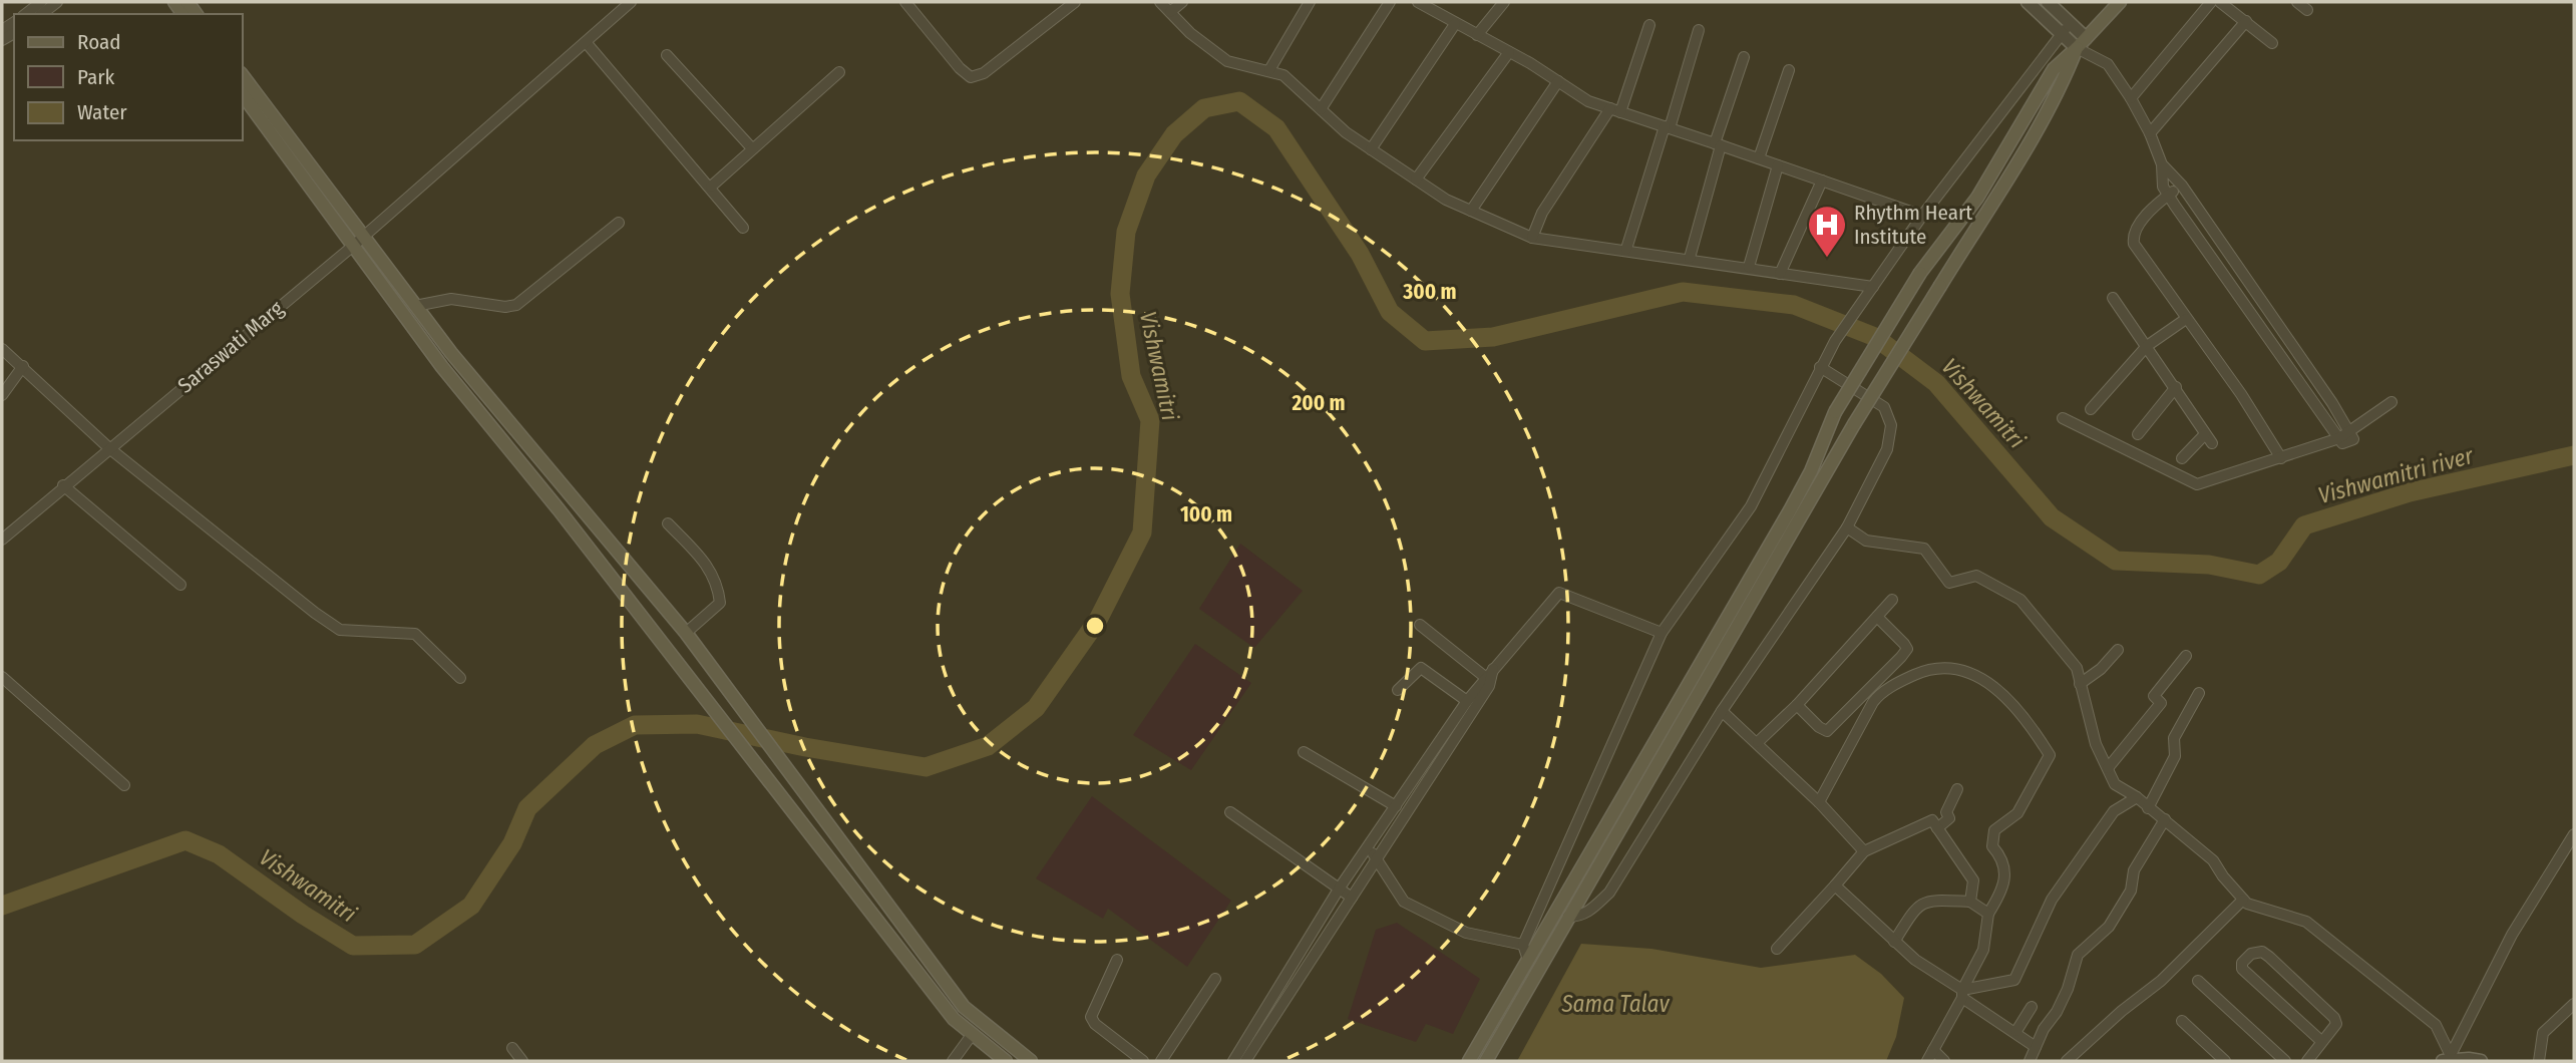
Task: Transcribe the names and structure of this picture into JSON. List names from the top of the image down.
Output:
{
  "streets": {
    "street": ["Saraswati Marg"]
  },
  "water": ["Vishwamitri", "Vishwamitri river", "Sama Talav"],
  "places": {
    "hospital": ["Rhythm Heart Institute"]
  },
  "legend": ["Road", "Park", "Water"],
  "rings": ["300 m", "200 m", "100 m"]
}
